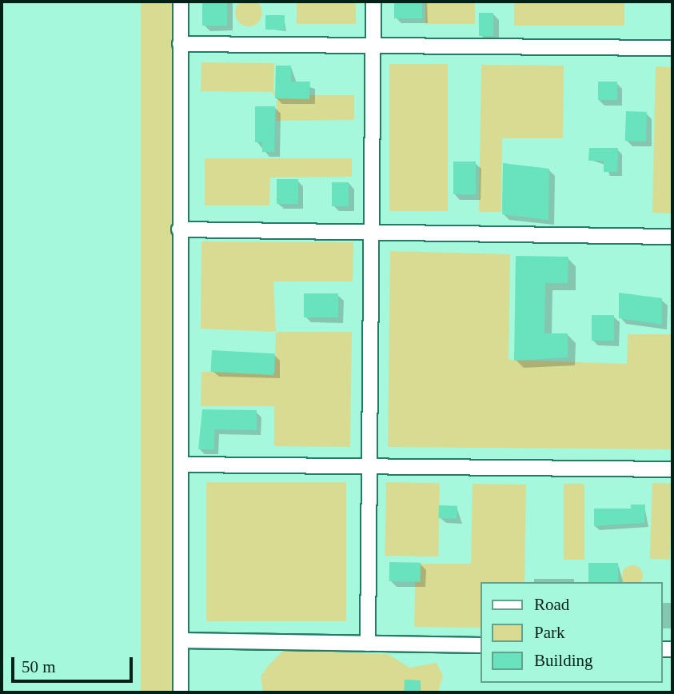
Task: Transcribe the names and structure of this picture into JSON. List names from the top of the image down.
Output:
{
  "legend": ["Road", "Park", "Building"],
  "scale_bar": "50 m"
}
